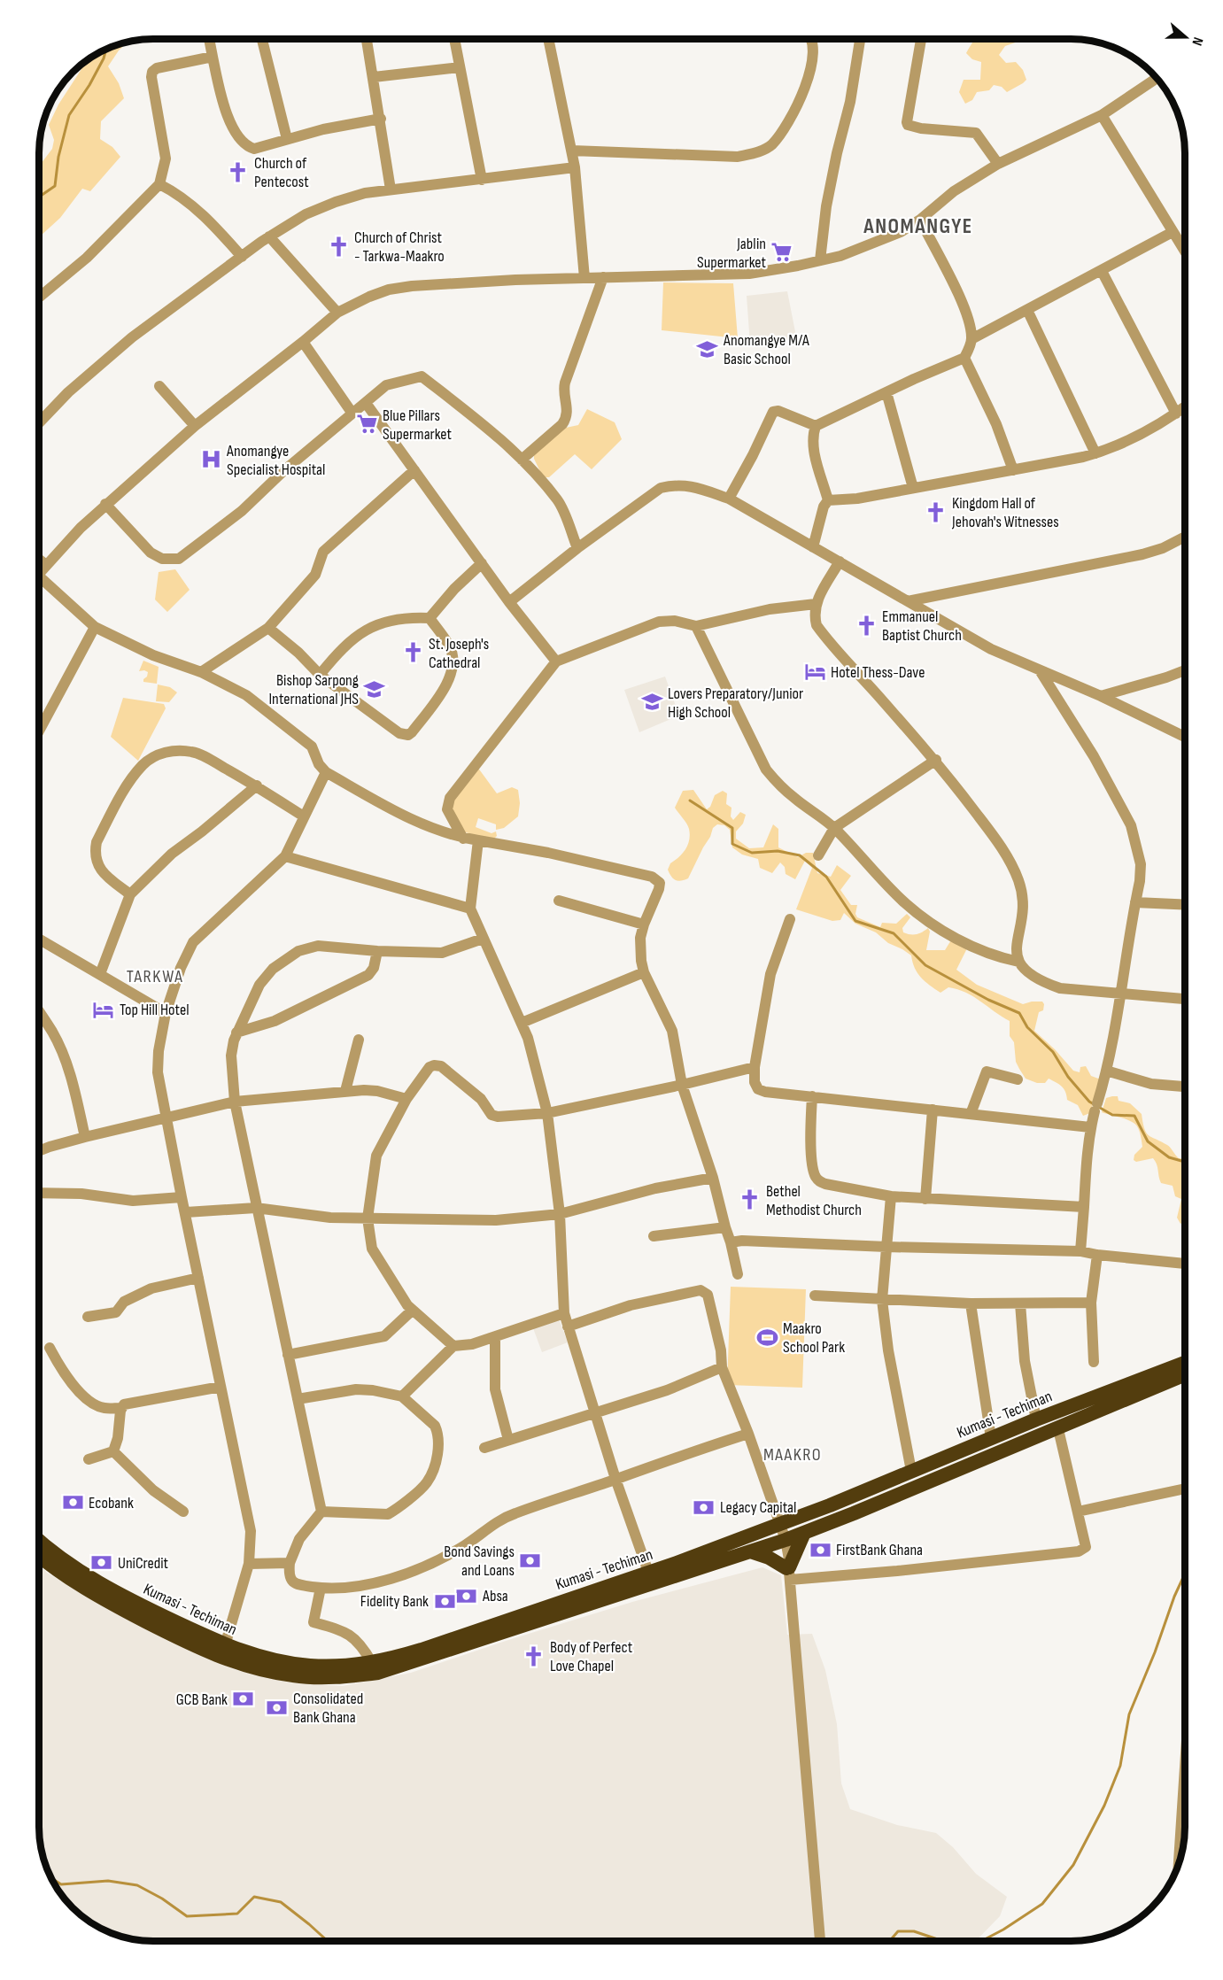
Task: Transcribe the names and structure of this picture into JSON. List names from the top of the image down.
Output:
{
  "streets": {
    "highway": ["Kumasi - Techiman"]
  },
  "districts": ["ANOMANGYE", "TARKWA", "MAAKRO"],
  "places": {
    "church": [
      "Church of Pentecost",
      "Church of Christ - Tarkwa-Maakro",
      "Kingdom Hall of Jehovah's Witnesses",
      "Emmanuel Baptist Church",
      "St. Joseph's Cathedral",
      "Bethel Methodist Church",
      "Body of Perfect Love Chapel"
    ],
    "supermarket": ["Jablin Supermarket", "Blue Pillars Supermarket"],
    "school or university": ["Anomangye M/A Basic School", "Bishop Sarpong International JHS", "Lovers Preparatory/Junior High School"],
    "hospital": ["Anomangye Specialist Hospital"],
    "hotel": ["Hotel Thess-Dave", "Top Hill Hotel"],
    "sports": ["Maakro School Park"],
    "bank": [
      "Ecobank",
      "Legacy Capital",
      "FirstBank Ghana",
      "Bond Savings and Loans",
      "UniCredit",
      "Absa",
      "Fidelity Bank",
      "GCB Bank",
      "Consolidated Bank Ghana"
    ]
  },
  "north": "right"
}
